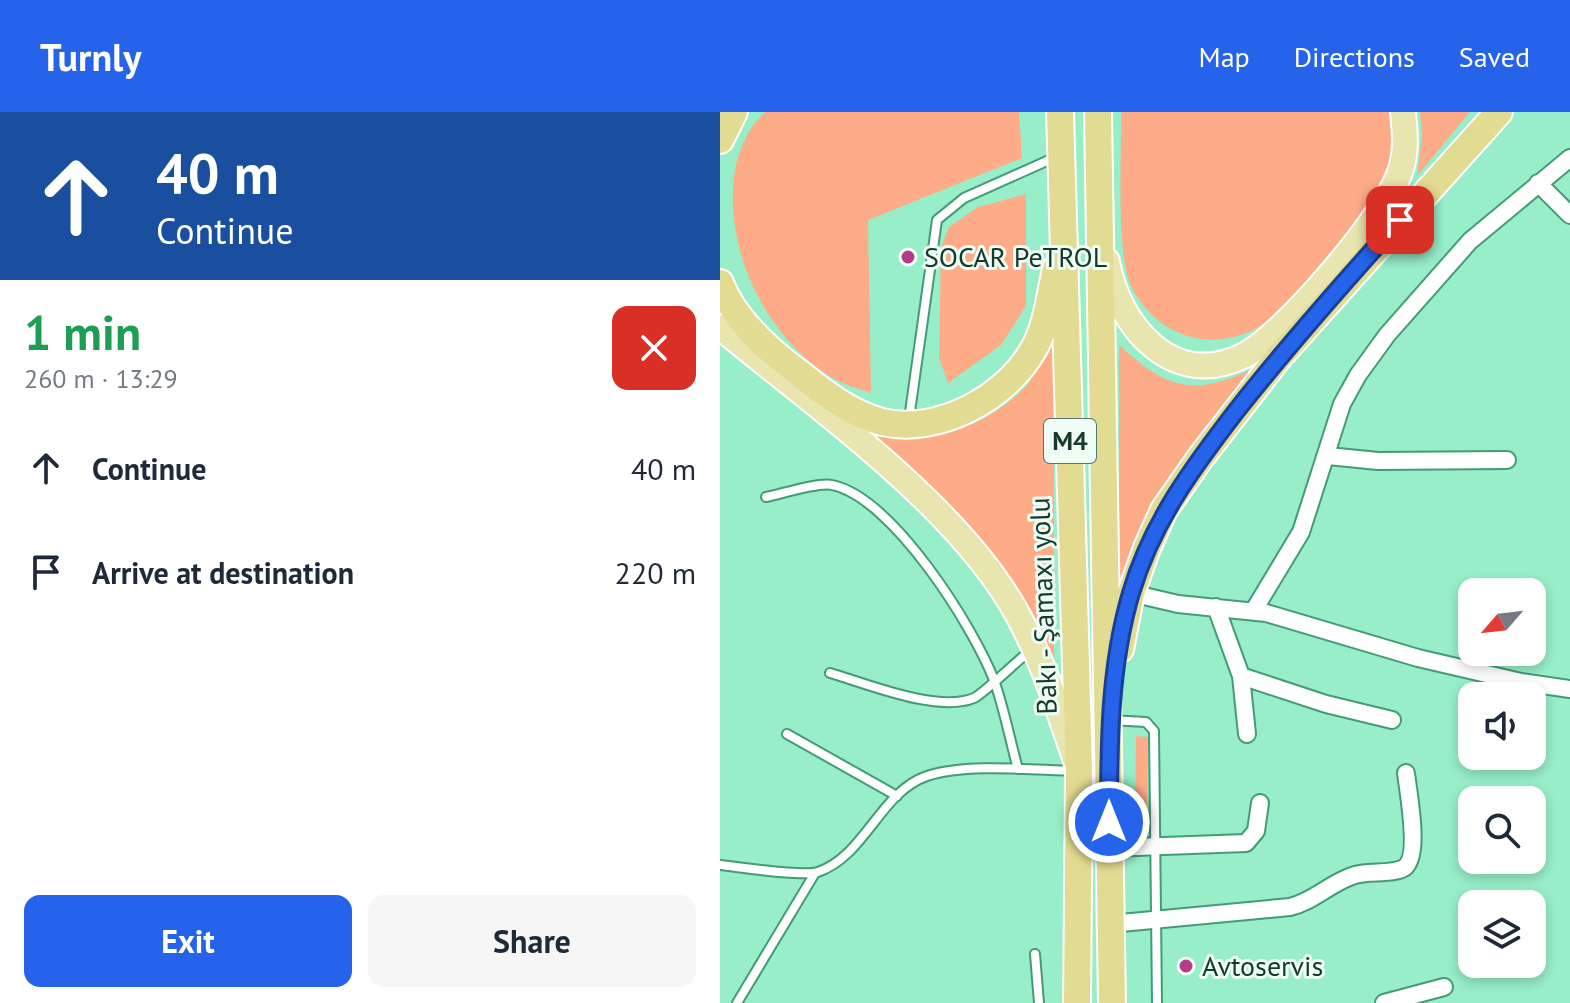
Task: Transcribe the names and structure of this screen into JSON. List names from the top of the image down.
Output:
{
  "streets": {
    "highway": ["M4", "Bakı - Şamaxı yolu"]
  },
  "places": ["SOCAR PeTROL", "Avtoservis"],
  "north": "bottom left",
  "page": {
    "header": "Turnly",
    "nav": ["Map", "Directions", "Saved"],
    "turn": ["40 m", "Continue"],
    "heading": ["1 min", "260 m · 13:29"],
    "list": [
      {
        "name": "Continue",
        "value": "40 m"
      },
      {
        "name": "Arrive at destination",
        "value": "220 m"
      }
    ],
    "buttons": ["Exit", "Share"]
  }
}
